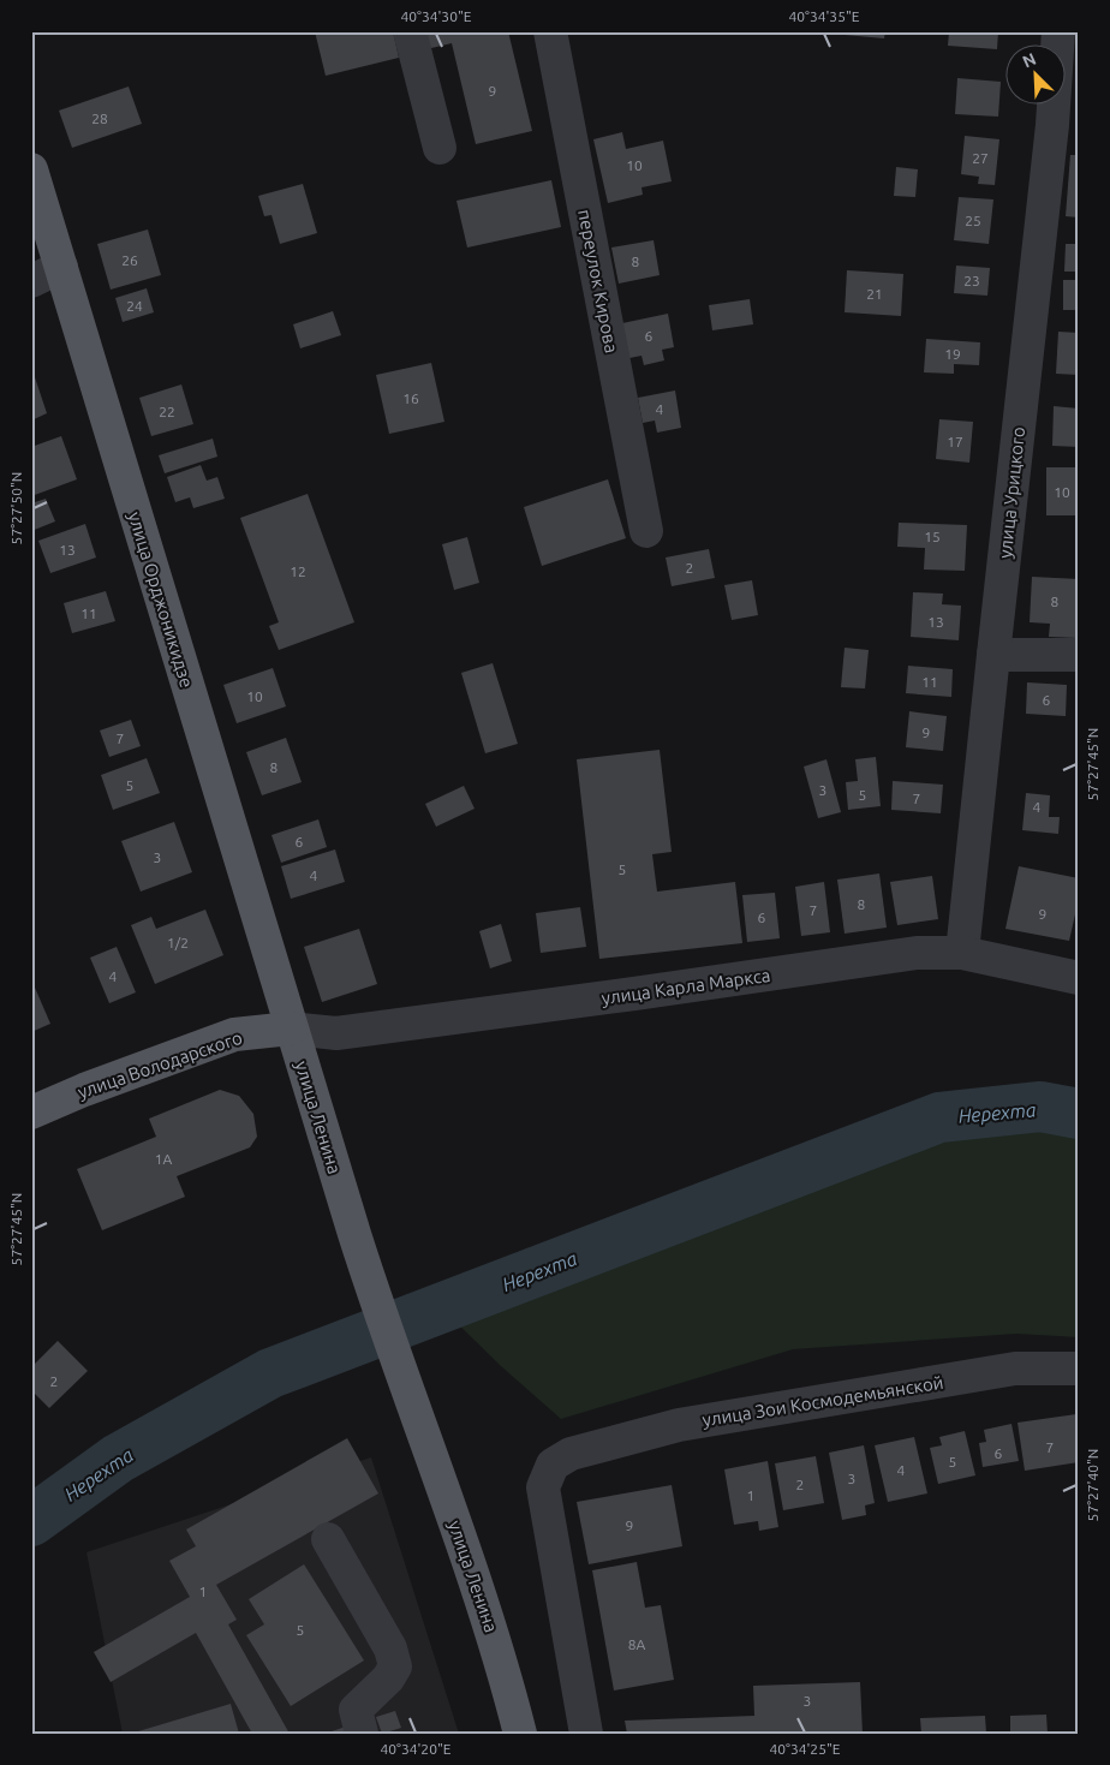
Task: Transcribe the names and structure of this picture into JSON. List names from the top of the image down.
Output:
{
  "streets": {
    "main road": ["улица Орджоникидзе", "улица Володарского", "улица Ленина"],
    "street": [
      "переулок Кирова",
      "улица Урицкого",
      "улица Карла Маркса",
      "улица Зои Космодемьянской"
    ]
  },
  "crossings": [
    ["улица Урицкого", "улица Карла Маркса"],
    ["улица Орджоникидзе", "улица Карла Маркса"],
    ["улица Орджоникидзе", "улица Володарского"],
    ["улица Орджоникидзе", "улица Ленина"],
    ["улица Карла Маркса", "улица Володарского"],
    ["улица Карла Маркса", "улица Ленина"],
    ["улица Володарского", "улица Ленина"]
  ],
  "water": ["Нерехта"],
  "house_numbers": [
    "9",
    "28",
    "27",
    "10",
    "25",
    "26",
    "8",
    "23",
    "21",
    "24",
    "6",
    "19",
    "16",
    "4",
    "22",
    "17",
    "10",
    "15",
    "13",
    "2",
    "12",
    "8",
    "11",
    "13",
    "11",
    "10",
    "6",
    "9",
    "7",
    "8",
    "5",
    "3",
    "5",
    "7",
    "4",
    "6",
    "3",
    "5",
    "4",
    "8",
    "7",
    "9",
    "6",
    "1/2",
    "4",
    "1А",
    "2",
    "7",
    "6",
    "5",
    "4",
    "3",
    "2",
    "1",
    "9",
    "1",
    "5",
    "8А",
    "3"
  ],
  "north": "top left",
  "coordinates": [
    "40°34'30\"E",
    "40°34'35\"E",
    "57°27'50\"N",
    "57°27'45\"N",
    "57°27'40\"N",
    "40°34'20\"E",
    "40°34'25\"E"
  ]
}
